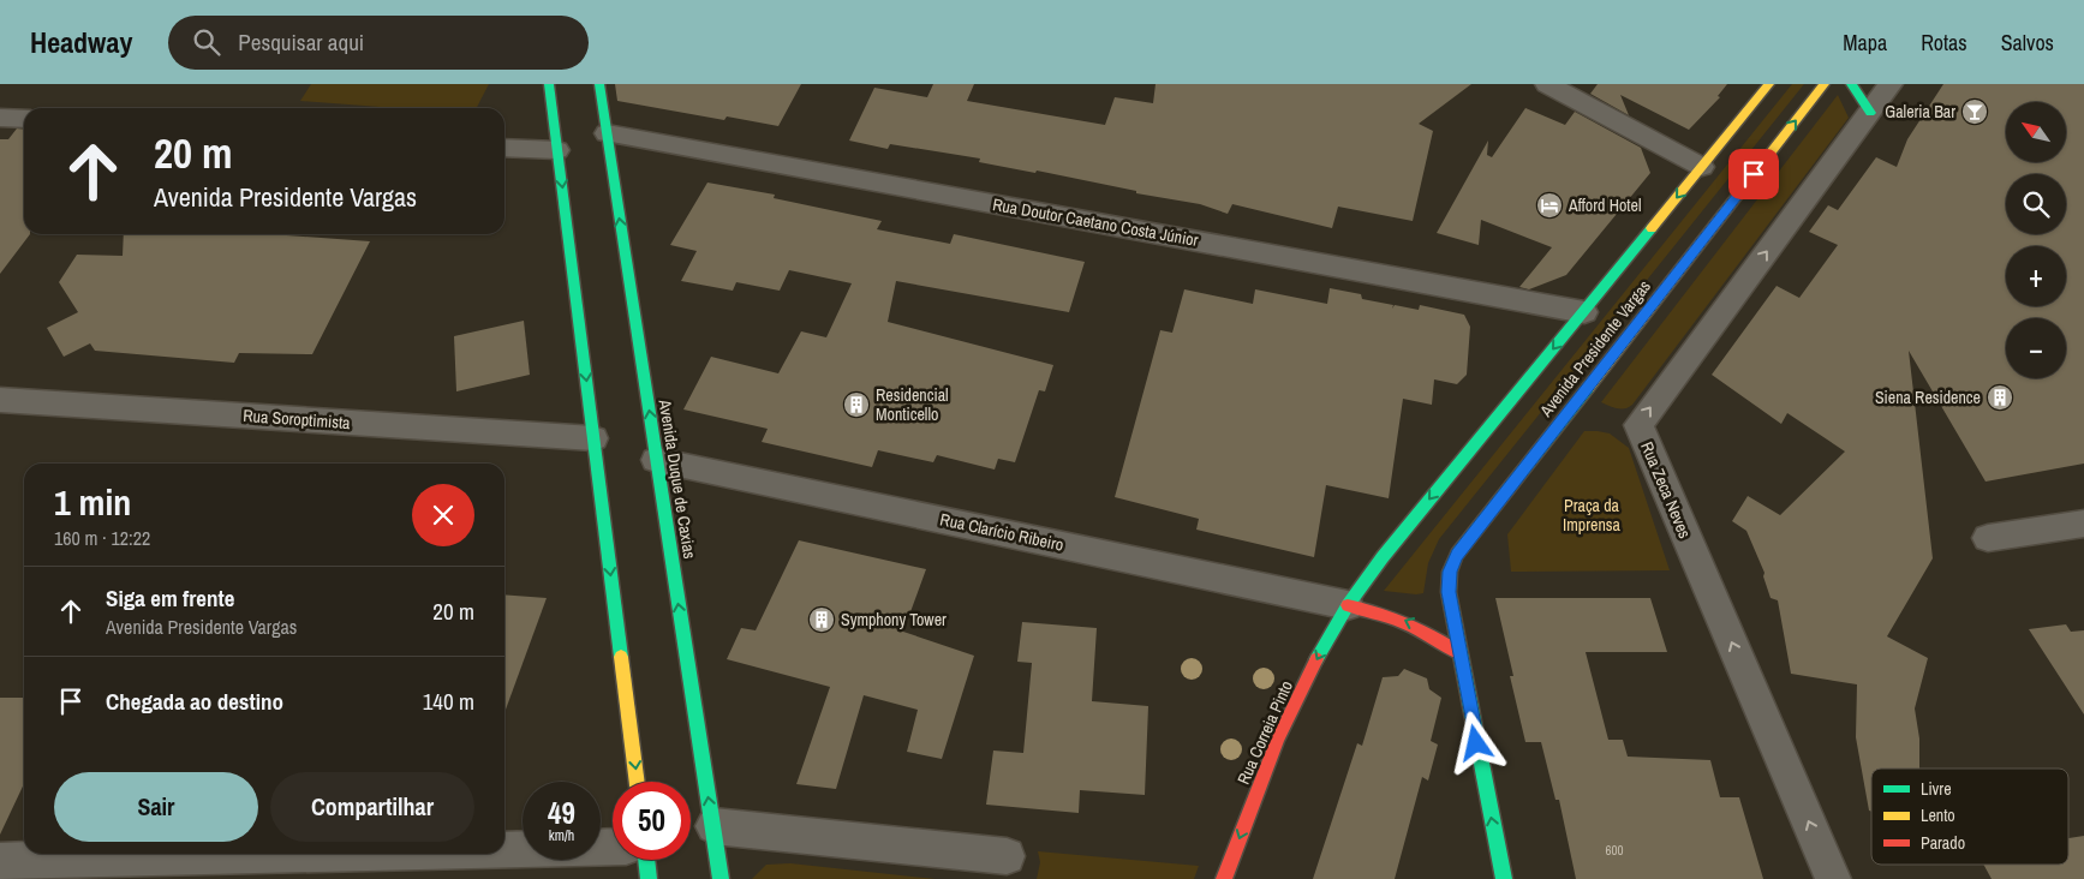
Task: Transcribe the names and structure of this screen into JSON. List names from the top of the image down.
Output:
{
  "streets": {
    "main road": ["Avenida Presidente Vargas", "Avenida Duque de Caxias", "Rua Correia Pinto"],
    "street": [
      "Rua Doutor Caetano Costa Júnior",
      "Rua Soroptimista",
      "Rua Zeca Neves",
      "Rua Clarício Ribeiro"
    ]
  },
  "crossings": [
    ["Rua Doutor Caetano Costa Júnior", "Avenida Presidente Vargas"],
    ["Rua Doutor Caetano Costa Júnior", "Avenida Duque de Caxias"],
    ["Avenida Presidente Vargas", "Rua Clarício Ribeiro"],
    ["Avenida Presidente Vargas", "Rua Correia Pinto"],
    ["Avenida Duque de Caxias", "Rua Clarício Ribeiro"],
    ["Rua Clarício Ribeiro", "Rua Correia Pinto"]
  ],
  "one_way": ["Rua Zeca Neves", "Rua Correia Pinto"],
  "parks": ["Praça da Imprensa"],
  "places": {
    "bar": ["Galeria Bar"],
    "hotel": ["Afford Hotel"],
    "building": ["Siena Residence", "Residencial Monticello", "Symphony Tower"]
  },
  "house_numbers": ["600"],
  "legend": ["Livre", "Lento", "Parado"],
  "north": "top left",
  "page": {
    "header": "Headway",
    "search": "Pesquisar aqui",
    "nav": ["Mapa", "Rotas", "Salvos"],
    "map_buttons": ["+", "−"],
    "turn": ["20 m", "Avenida Presidente Vargas"],
    "heading": ["1 min", "160 m · 12:22"],
    "list": [
      {
        "name": "Siga em frente",
        "note": "Avenida Presidente Vargas",
        "value": "20 m"
      },
      {
        "name": "Chegada ao destino",
        "value": "140 m"
      }
    ],
    "buttons": ["Sair", "Compartilhar"],
    "speed": "49 km/h",
    "limit": "50"
  }
}
